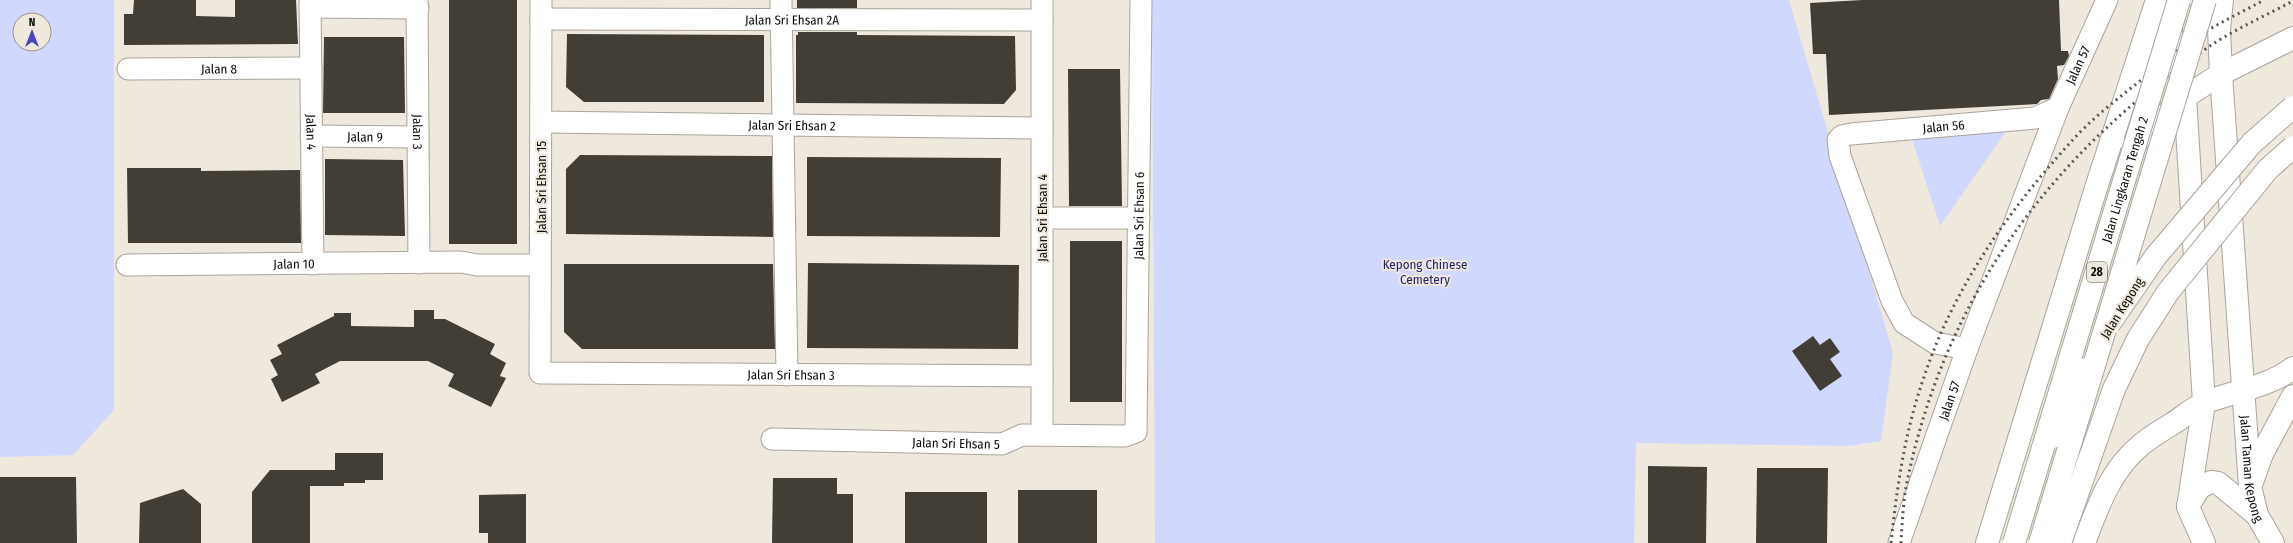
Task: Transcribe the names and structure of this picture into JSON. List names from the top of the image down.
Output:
{
  "streets": {
    "main road": [
      "Jalan Lingkaran Tengah 2",
      "28",
      "Jalan Kepong",
      "Jalan Taman Kepong"
    ],
    "street": [
      "Jalan Sri Ehsan 2A",
      "Jalan 57",
      "Jalan 8",
      "Jalan Sri Ehsan 2",
      "Jalan 56",
      "Jalan 4",
      "Jalan 3",
      "Jalan 9",
      "Jalan Sri Ehsan 15",
      "Jalan Sri Ehsan 6",
      "Jalan Sri Ehsan 4",
      "Jalan 10",
      "Jalan Sri Ehsan 3",
      "Jalan Sri Ehsan 5"
    ]
  },
  "crossings": [
    ["Jalan Sri Ehsan 2A", "Jalan Sri Ehsan 15"],
    ["Jalan Sri Ehsan 2A", "Jalan Sri Ehsan 4"],
    ["Jalan 57", "Jalan 56"],
    ["Jalan 8", "Jalan 4"],
    ["Jalan Sri Ehsan 2", "Jalan Sri Ehsan 15"],
    ["Jalan Sri Ehsan 2", "Jalan Sri Ehsan 4"],
    ["Jalan 4", "Jalan 9"],
    ["Jalan 4", "Jalan 10"],
    ["Jalan 3", "Jalan 9"],
    ["Jalan 3", "Jalan 10"],
    ["Jalan Sri Ehsan 15", "Jalan 10"],
    ["Jalan Sri Ehsan 15", "Jalan Sri Ehsan 3"],
    ["Jalan Sri Ehsan 6", "Jalan Sri Ehsan 5"],
    ["Jalan Sri Ehsan 4", "Jalan Sri Ehsan 3"],
    ["Jalan Sri Ehsan 4", "Jalan Sri Ehsan 5"]
  ],
  "parks": ["Kepong Chinese Cemetery"],
  "north": "top"
}
